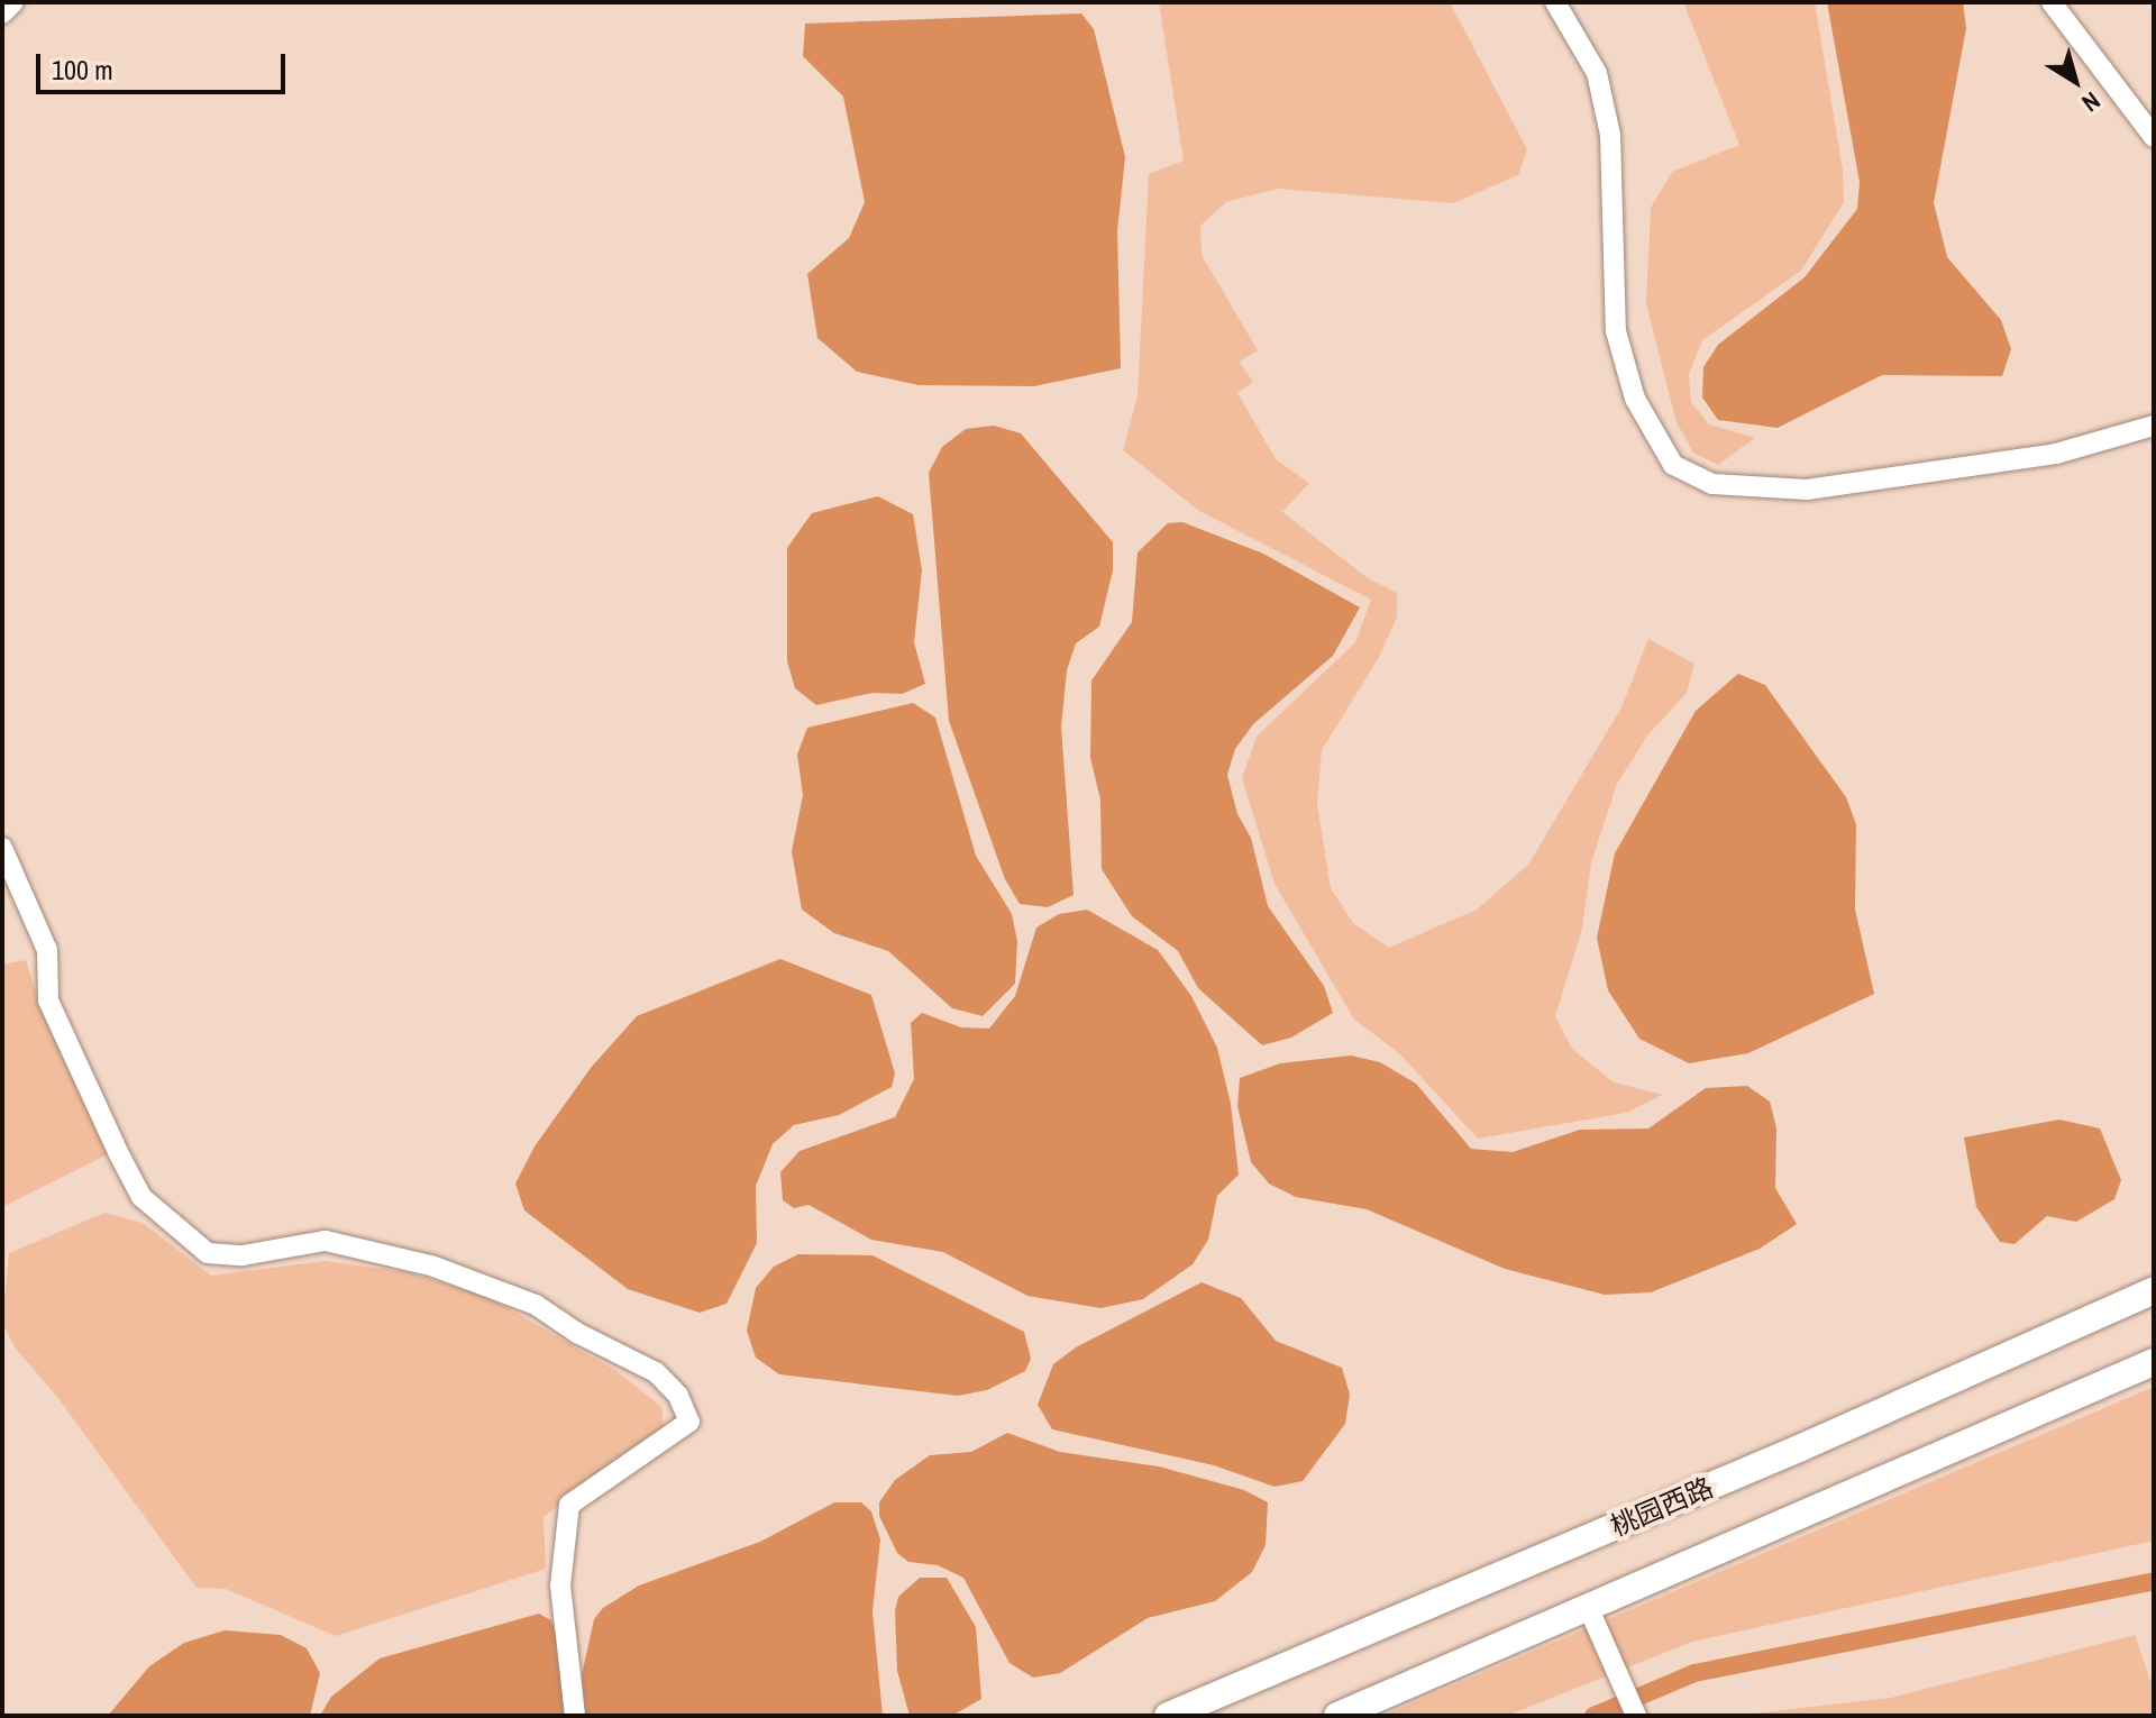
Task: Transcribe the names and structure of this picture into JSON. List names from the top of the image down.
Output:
{
  "streets": {
    "main road": ["桃园西路"]
  },
  "scale_bar": "100 m",
  "north": "bottom right"
}
